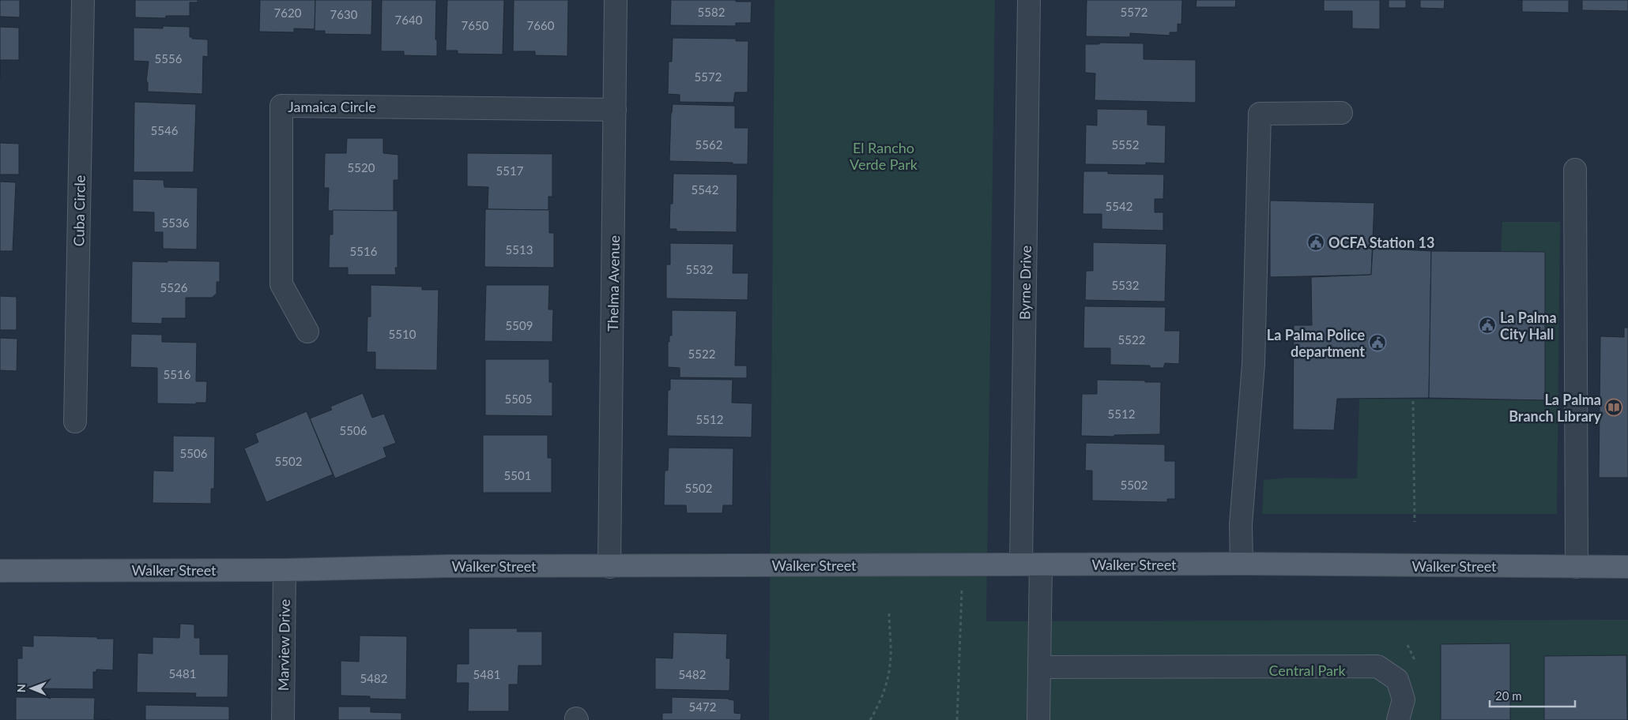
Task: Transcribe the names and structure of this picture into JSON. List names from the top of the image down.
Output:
{
  "streets": {
    "main road": ["Walker Street"],
    "street": [
      "Jamaica Circle",
      "Cuba Circle",
      "Byrne Drive",
      "Thelma Avenue",
      "Marview Drive"
    ]
  },
  "crossings": [
    ["Jamaica Circle", "Thelma Avenue"],
    ["Byrne Drive", "Walker Street"],
    ["Thelma Avenue", "Walker Street"],
    ["Walker Street", "Marview Drive"]
  ],
  "parks": ["El Rancho Verde Park", "Central Park"],
  "places": {
    "public building": ["OCFA Station 13", "La Palma City Hall", "La Palma Police department"],
    "library": ["La Palma Branch Library"]
  },
  "house_numbers": [
    "5582",
    "5572",
    "7620",
    "7630",
    "7640",
    "7650",
    "7660",
    "5556",
    "5572",
    "5546",
    "5562",
    "5552",
    "5520",
    "5517",
    "5542",
    "5542",
    "5536",
    "5513",
    "5516",
    "5532",
    "5532",
    "5526",
    "5509",
    "5510",
    "5522",
    "5522",
    "5516",
    "5505",
    "5512",
    "5512",
    "5506",
    "5506",
    "5502",
    "5501",
    "5502",
    "5502",
    "5481",
    "5481",
    "5482",
    "5482",
    "5472"
  ],
  "scale_bar": "20 m",
  "north": "left"
}
